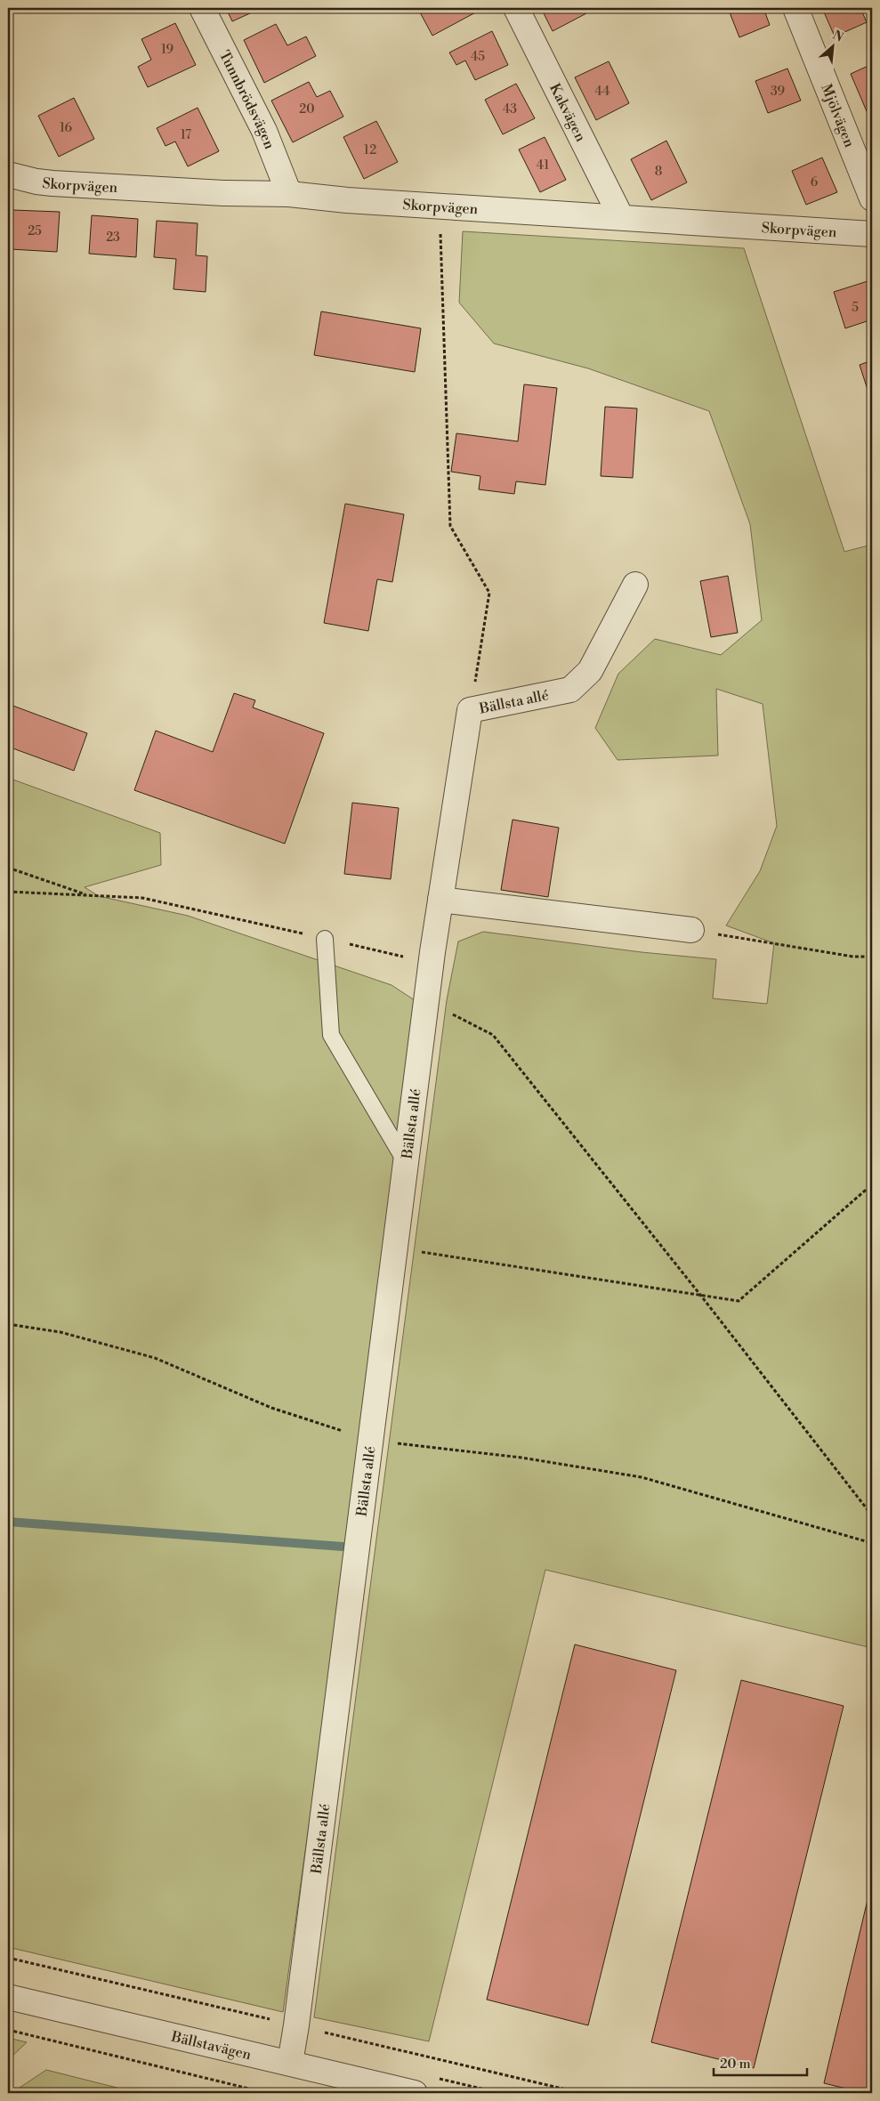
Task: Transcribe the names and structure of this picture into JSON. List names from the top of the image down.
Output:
{
  "streets": {
    "street": [
      "Tunnbrödsvägen",
      "Kakvägen",
      "Mjölvägen",
      "Skorpvägen",
      "Bällsta allé",
      "Bällstavägen"
    ]
  },
  "crossings": [
    ["Tunnbrödsvägen", "Skorpvägen"],
    ["Kakvägen", "Skorpvägen"],
    ["Bällsta allé", "Bällstavägen"]
  ],
  "house_numbers": [
    "19",
    "45",
    "44",
    "39",
    "20",
    "43",
    "16",
    "17",
    "12",
    "41",
    "8",
    "6",
    "25",
    "23",
    "5"
  ],
  "scale_bar": "20 m",
  "north": "top right"
}
